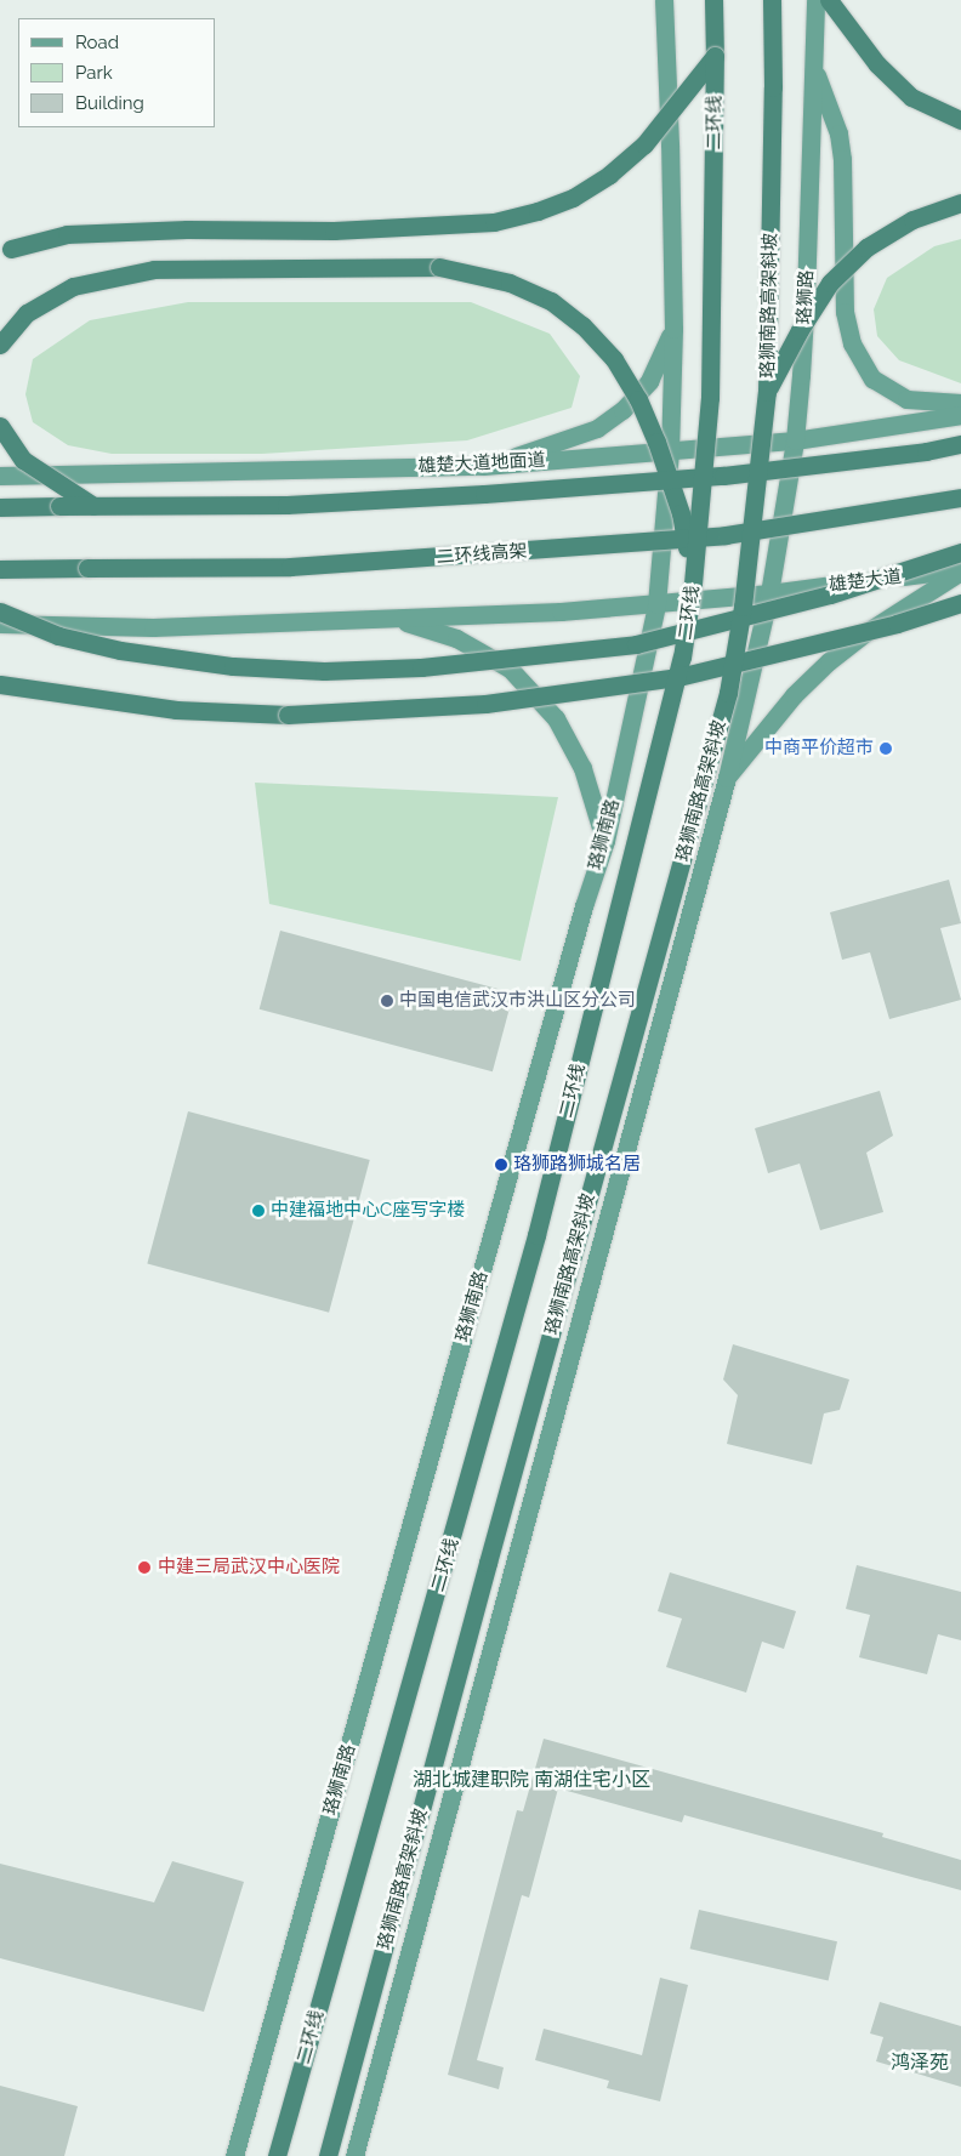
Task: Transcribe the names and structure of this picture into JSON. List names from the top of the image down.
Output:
{
  "streets": {
    "highway": ["二环线", "珞狮南路高架斜坡", "二环线高架"],
    "main road": [
      "珞狮路",
      "雄楚大道地面道",
      "雄楚大道",
      "珞狮南路"
    ]
  },
  "crossings": [
    ["珞狮路", "雄楚大道地面道"],
    ["珞狮路", "雄楚大道"],
    ["雄楚大道地面道", "珞狮南路"]
  ],
  "districts": ["湖北城建职院 南湖住宅小区", "鸿泽苑"],
  "places": [
    "中商平价超市",
    "中国电信武汉市洪山区分公司",
    "珞狮路狮城名居",
    "中建福地中心C座写字楼",
    "中建三局武汉中心医院"
  ],
  "legend": ["Road", "Park", "Building"]
}
